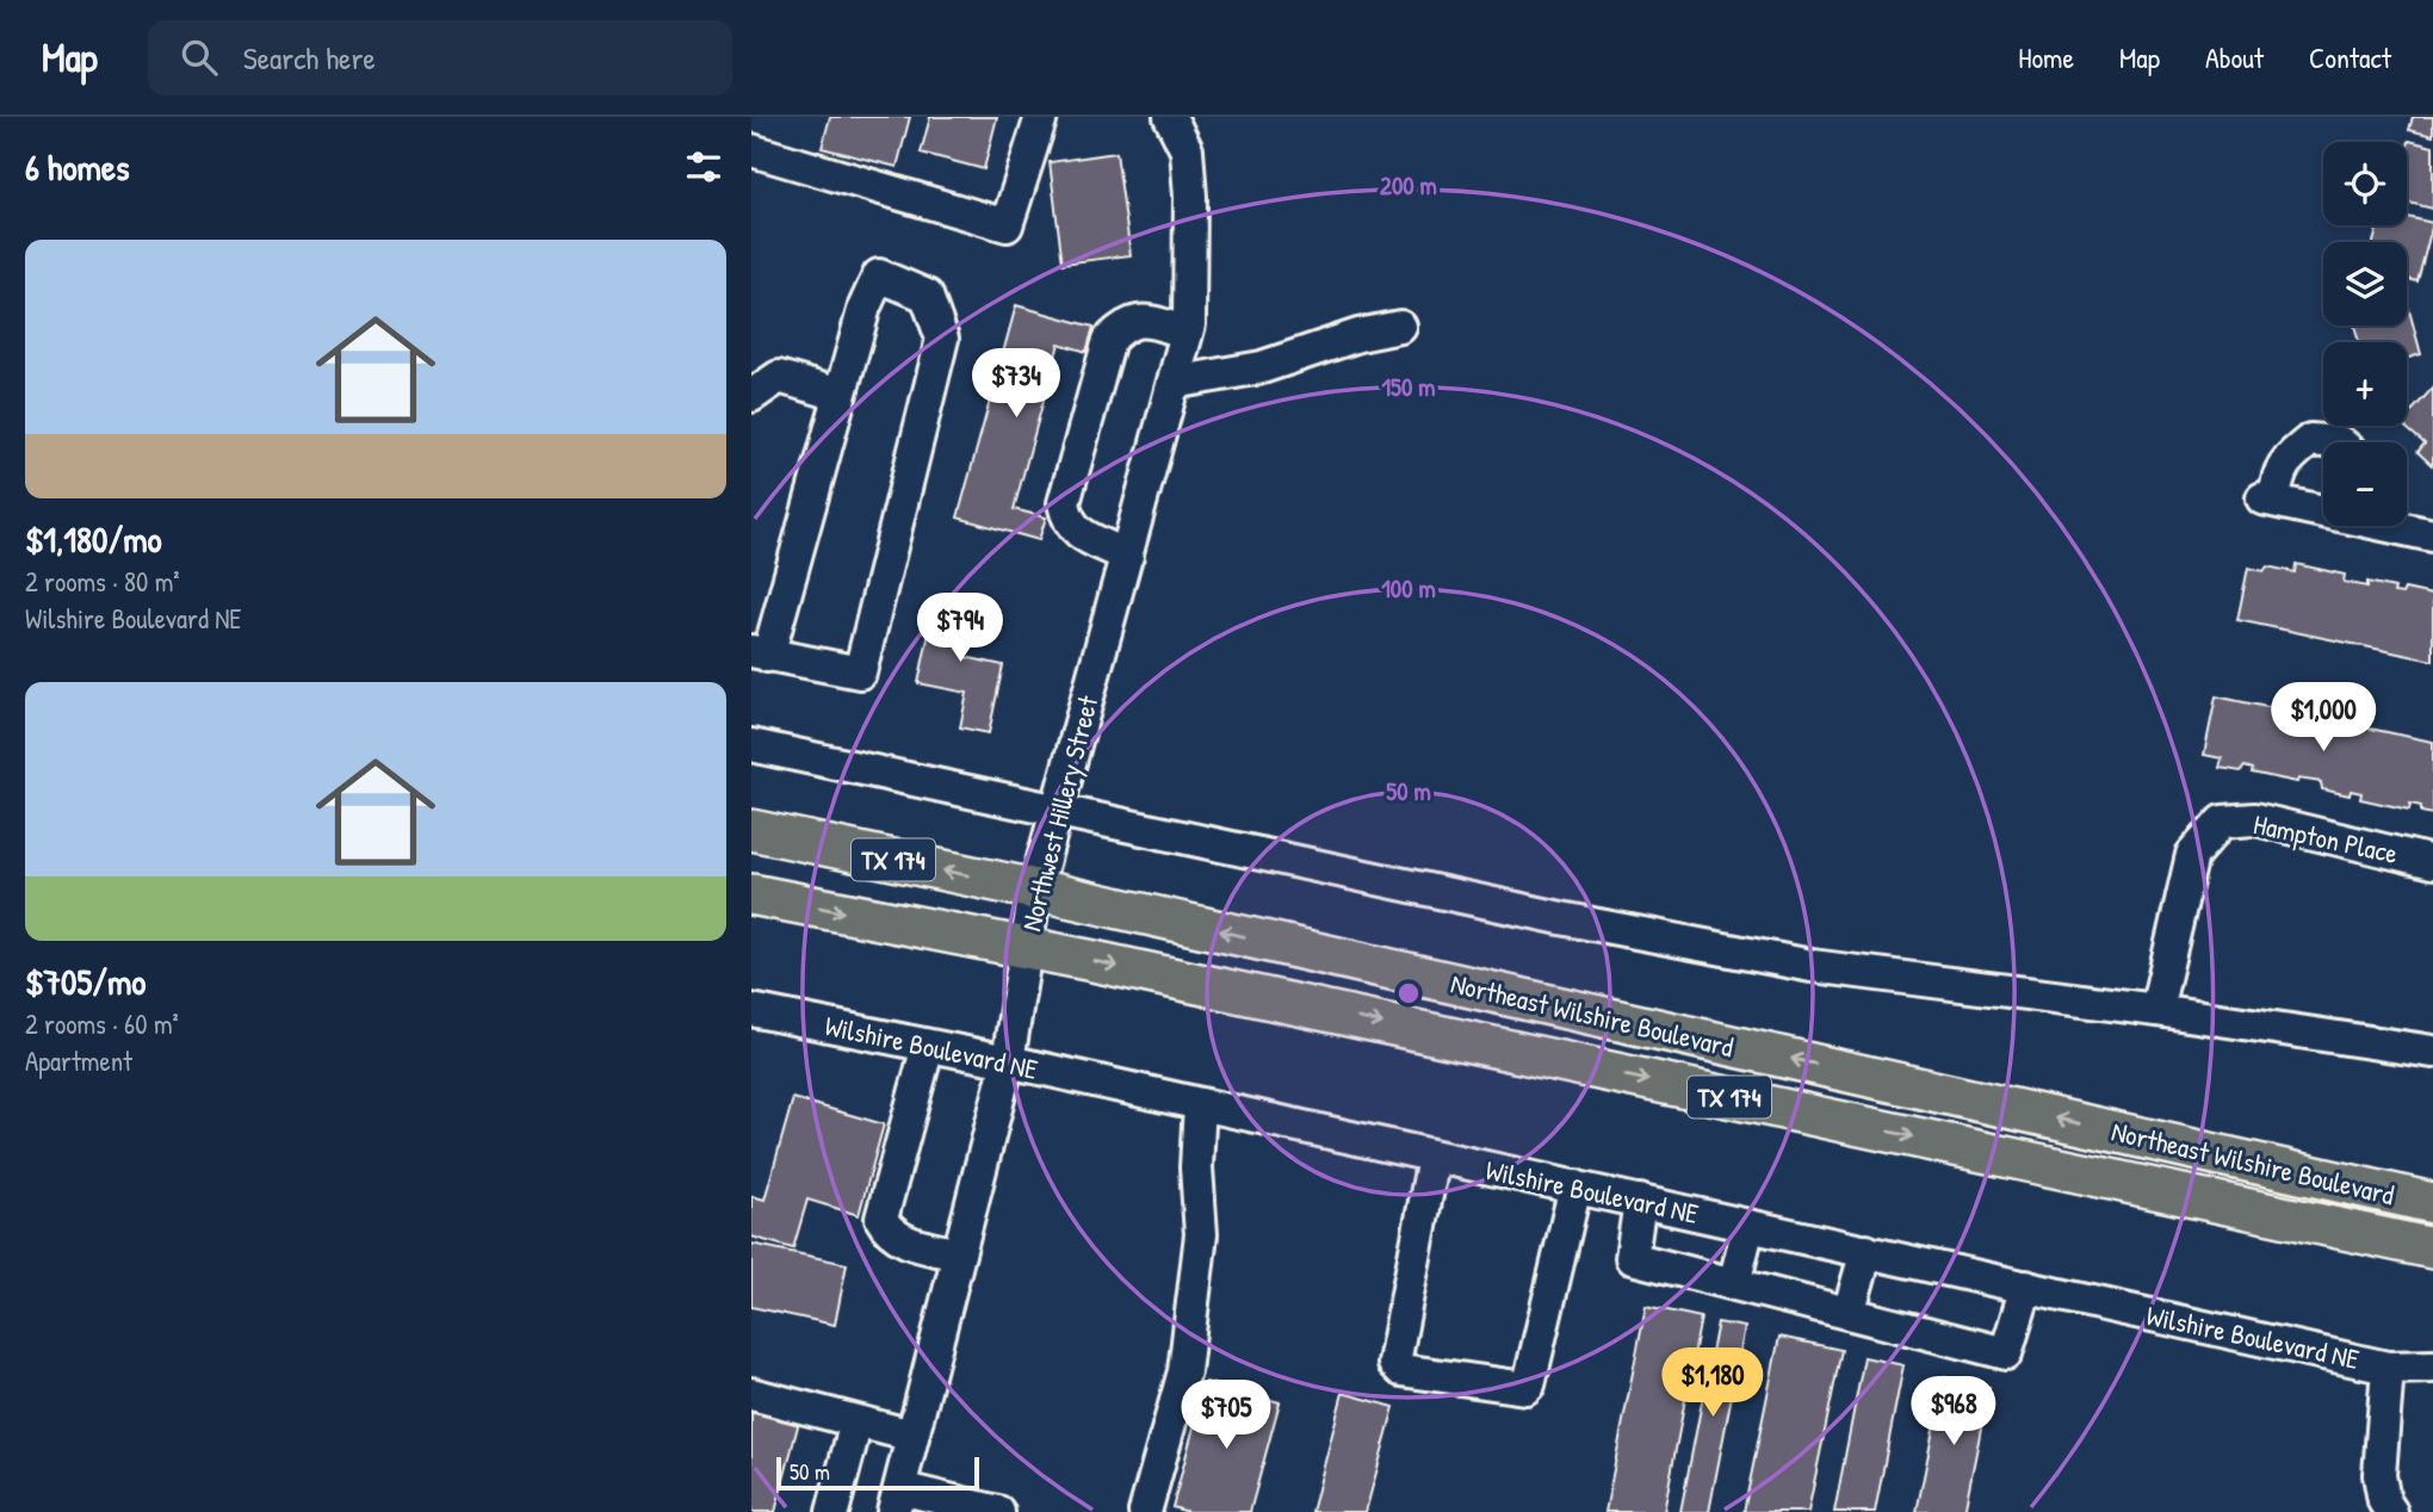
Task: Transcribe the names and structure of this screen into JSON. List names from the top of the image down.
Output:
{
  "streets": {
    "main road": ["TX 174", "Northeast Wilshire Boulevard"],
    "street": ["Northwest Hillery Street", "Hampton Place", "Wilshire Boulevard NE"]
  },
  "crossings": [
    ["Northwest Hillery Street", "Northeast Wilshire Boulevard"],
    ["Northwest Hillery Street", "Wilshire Boulevard NE"]
  ],
  "scale_bar": "50 m",
  "page": {
    "header": "Map",
    "search": "Search here",
    "nav": [
      "Home",
      "Map",
      "About",
      "Contact"
    ],
    "heading": "6 homes",
    "map_buttons": ["+", "−"],
    "list": [
      {
        "name": "$1,180/mo",
        "note": "2 rooms · 80 m² · Wilshire Boulevard NE"
      },
      {
        "name": "$705/mo",
        "note": "2 rooms · 60 m² · Apartment"
      }
    ],
    "price": [
      "$734",
      "$794",
      "$1,000",
      "$1,180",
      "$968",
      "$705"
    ],
    "scale": "50 m"
  },
  "rings": [
    "200 m",
    "150 m",
    "100 m",
    "50 m"
  ]
}
